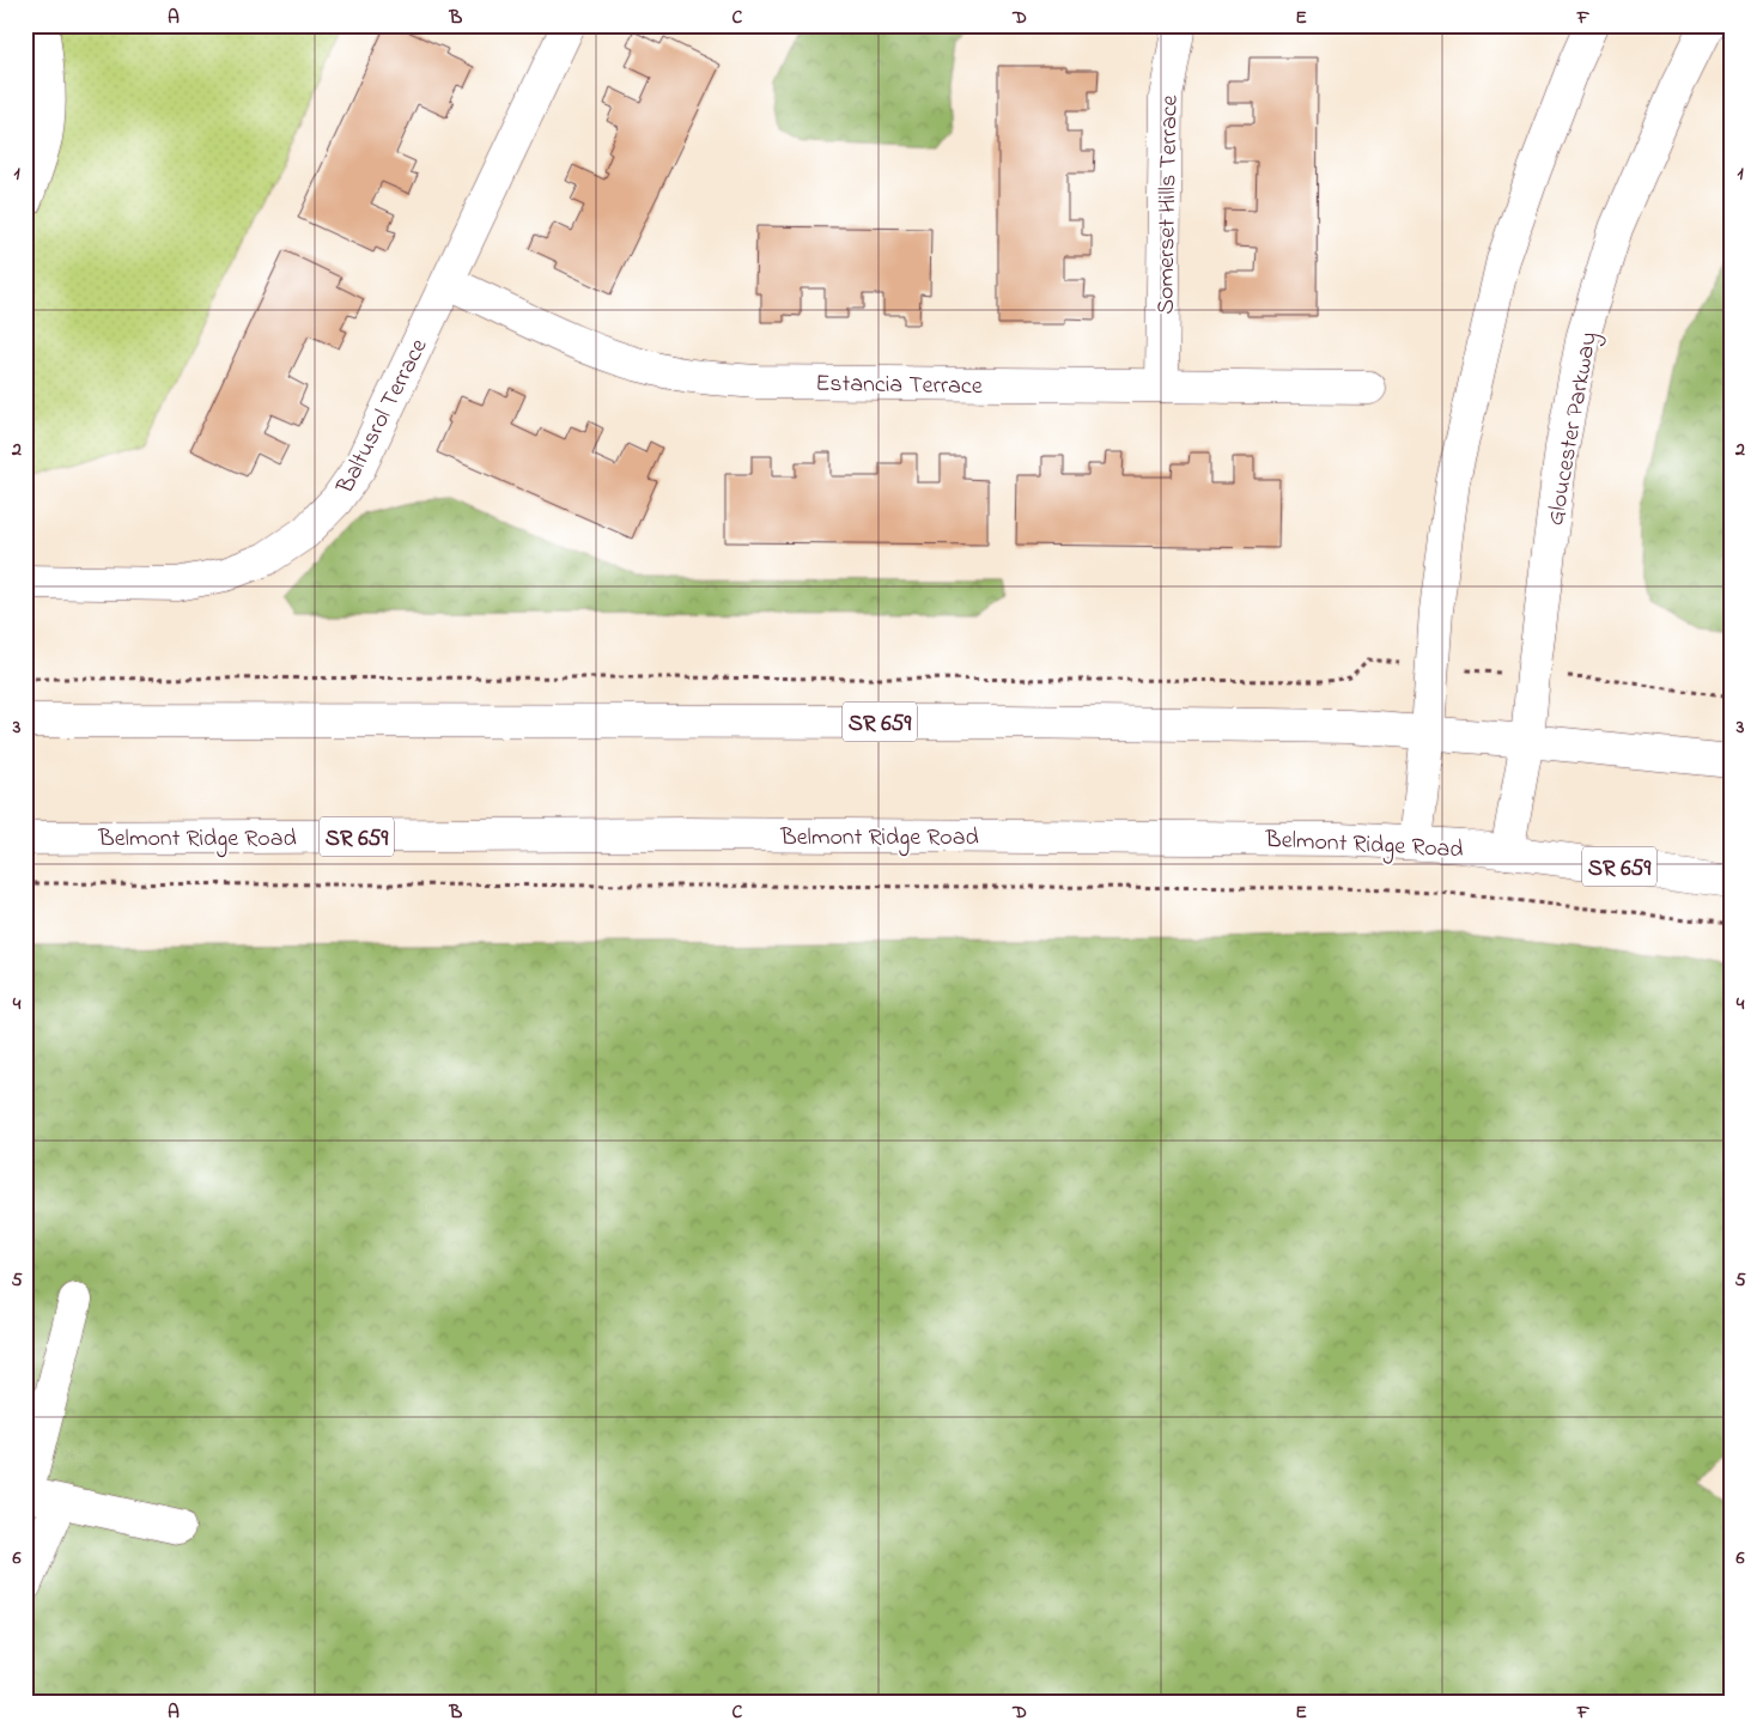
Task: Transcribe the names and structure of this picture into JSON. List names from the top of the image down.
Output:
{
  "streets": {
    "main road": [
      "Somerset Hills Terrace",
      "Estancia Terrace",
      "Baltusrol Terrace",
      "Gloucester Parkway",
      "SR 659",
      "Belmont Ridge Road"
    ]
  },
  "crossings": [
    ["Somerset Hills Terrace", "Estancia Terrace"],
    ["Estancia Terrace", "Baltusrol Terrace"],
    ["Gloucester Parkway", "SR 659"],
    ["Gloucester Parkway", "Belmont Ridge Road"]
  ],
  "grid": {
    "columns": [
      "A",
      "B",
      "C",
      "D",
      "E",
      "F"
    ],
    "rows": [
      "1",
      "2",
      "3",
      "4",
      "5",
      "6"
    ]
  }
}
